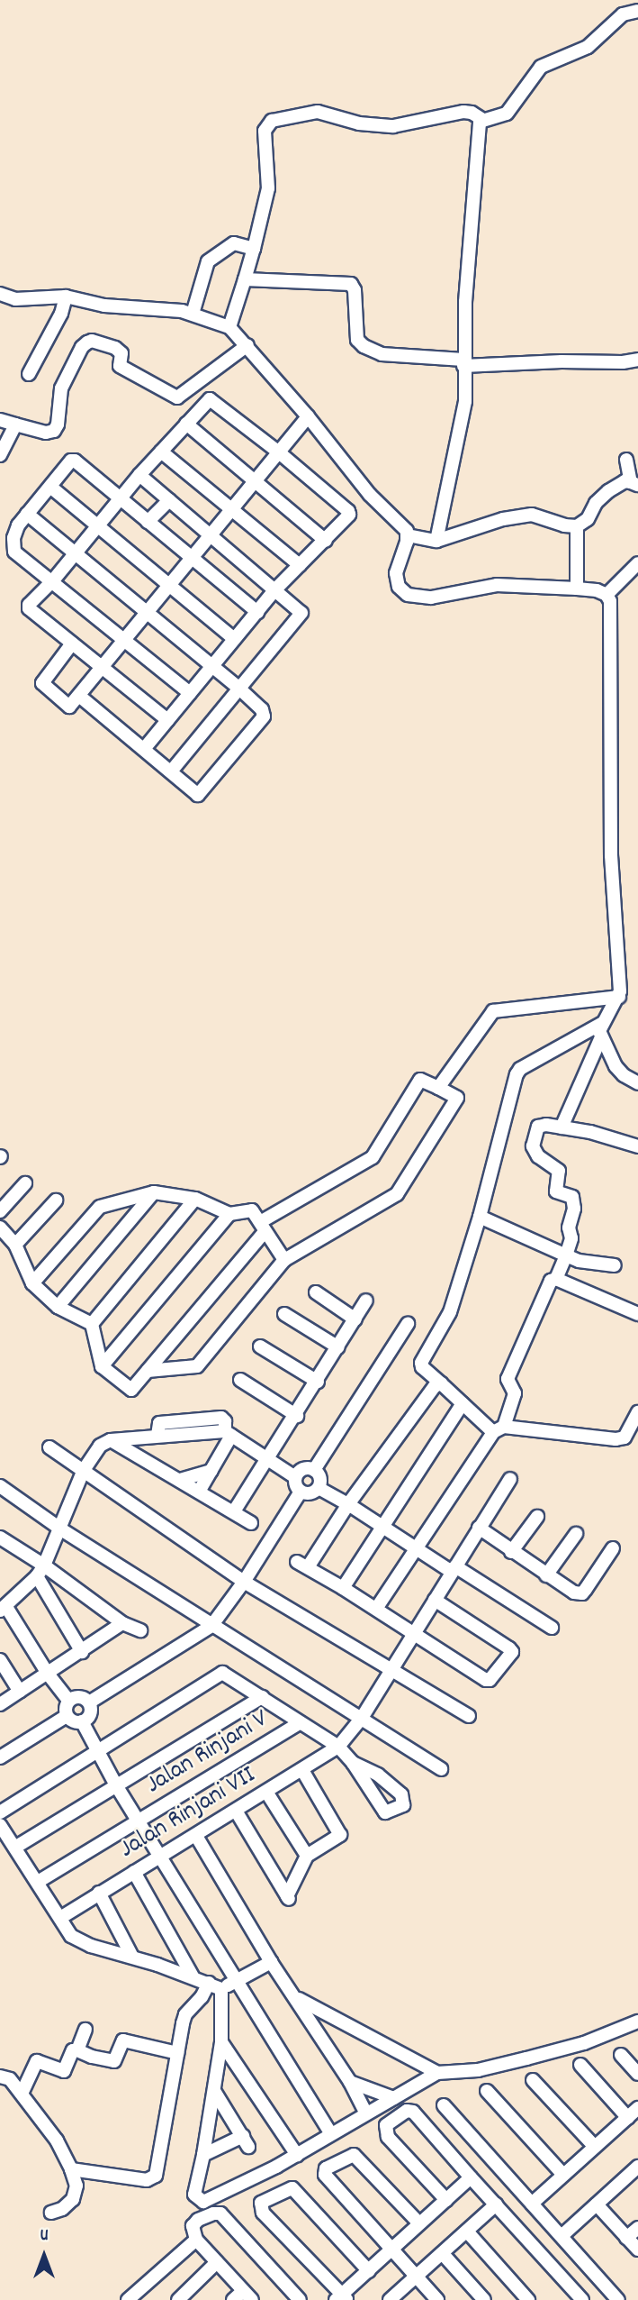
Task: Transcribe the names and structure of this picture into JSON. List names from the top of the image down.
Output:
{
  "streets": {
    "street": ["Jalan Rinjani V", "Jalan Rinjani VII"]
  },
  "north": "top"
}
